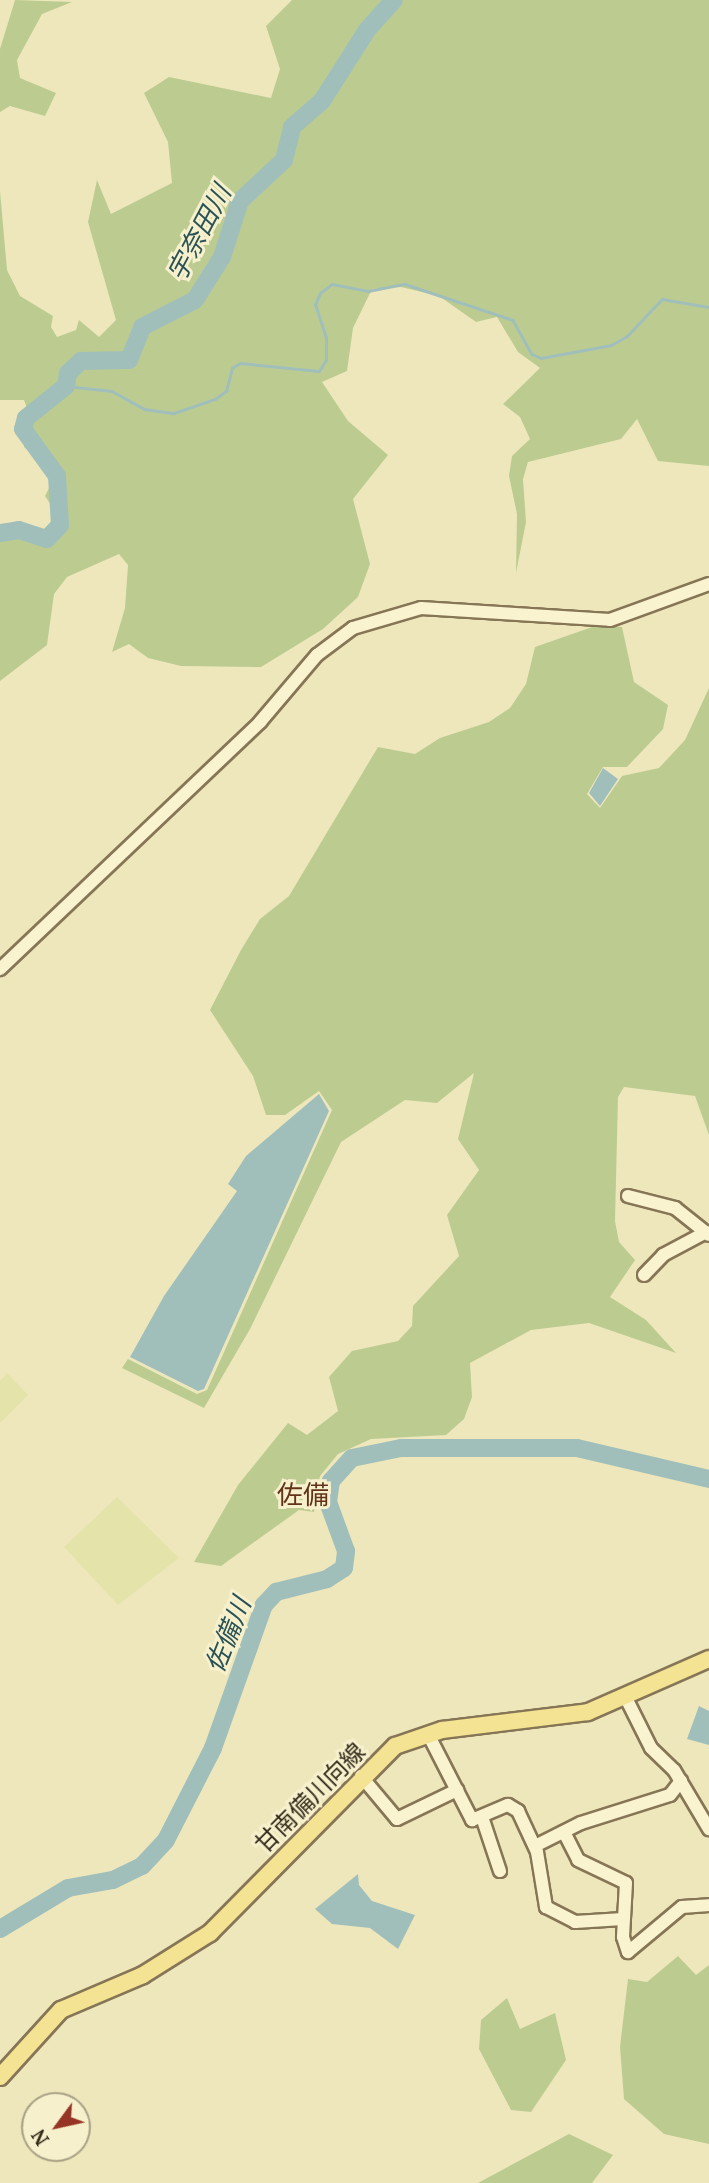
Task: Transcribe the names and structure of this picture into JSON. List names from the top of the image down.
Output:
{
  "streets": {
    "main road": ["甘南備川向線"]
  },
  "districts": ["佐備"],
  "water": ["宇奈田川", "佐備川"],
  "north": "bottom left"
}
